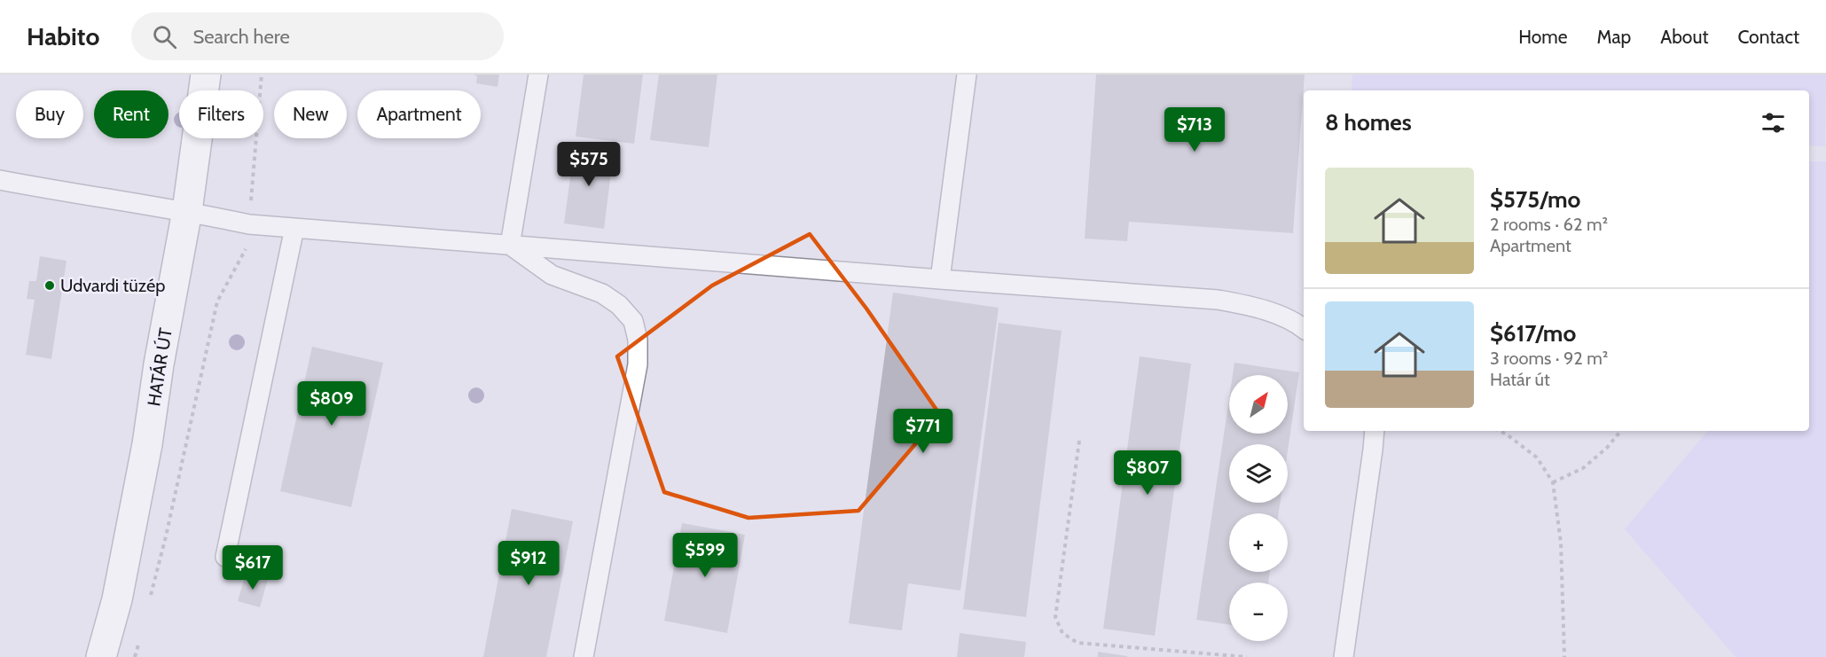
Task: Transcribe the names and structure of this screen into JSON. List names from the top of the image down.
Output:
{
  "streets": {
    "main road": ["HATÁR ÚT"]
  },
  "places": ["Udvardi tüzép"],
  "north": "top right",
  "page": {
    "header": "Habito",
    "search": "Search here",
    "nav": [
      "Home",
      "Map",
      "About",
      "Contact"
    ],
    "chip": [
      "Buy",
      "Rent",
      "Filters",
      "New",
      "Apartment"
    ],
    "heading": "8 homes",
    "price": [
      "$713",
      "$575",
      "$809",
      "$771",
      "$807",
      "$599",
      "$912",
      "$617"
    ],
    "list": [
      {
        "name": "$575/mo",
        "note": "2 rooms · 62 m² · Apartment"
      },
      {
        "name": "$617/mo",
        "note": "3 rooms · 92 m² · Határ út"
      }
    ],
    "map_buttons": ["+", "−"]
  }
}
